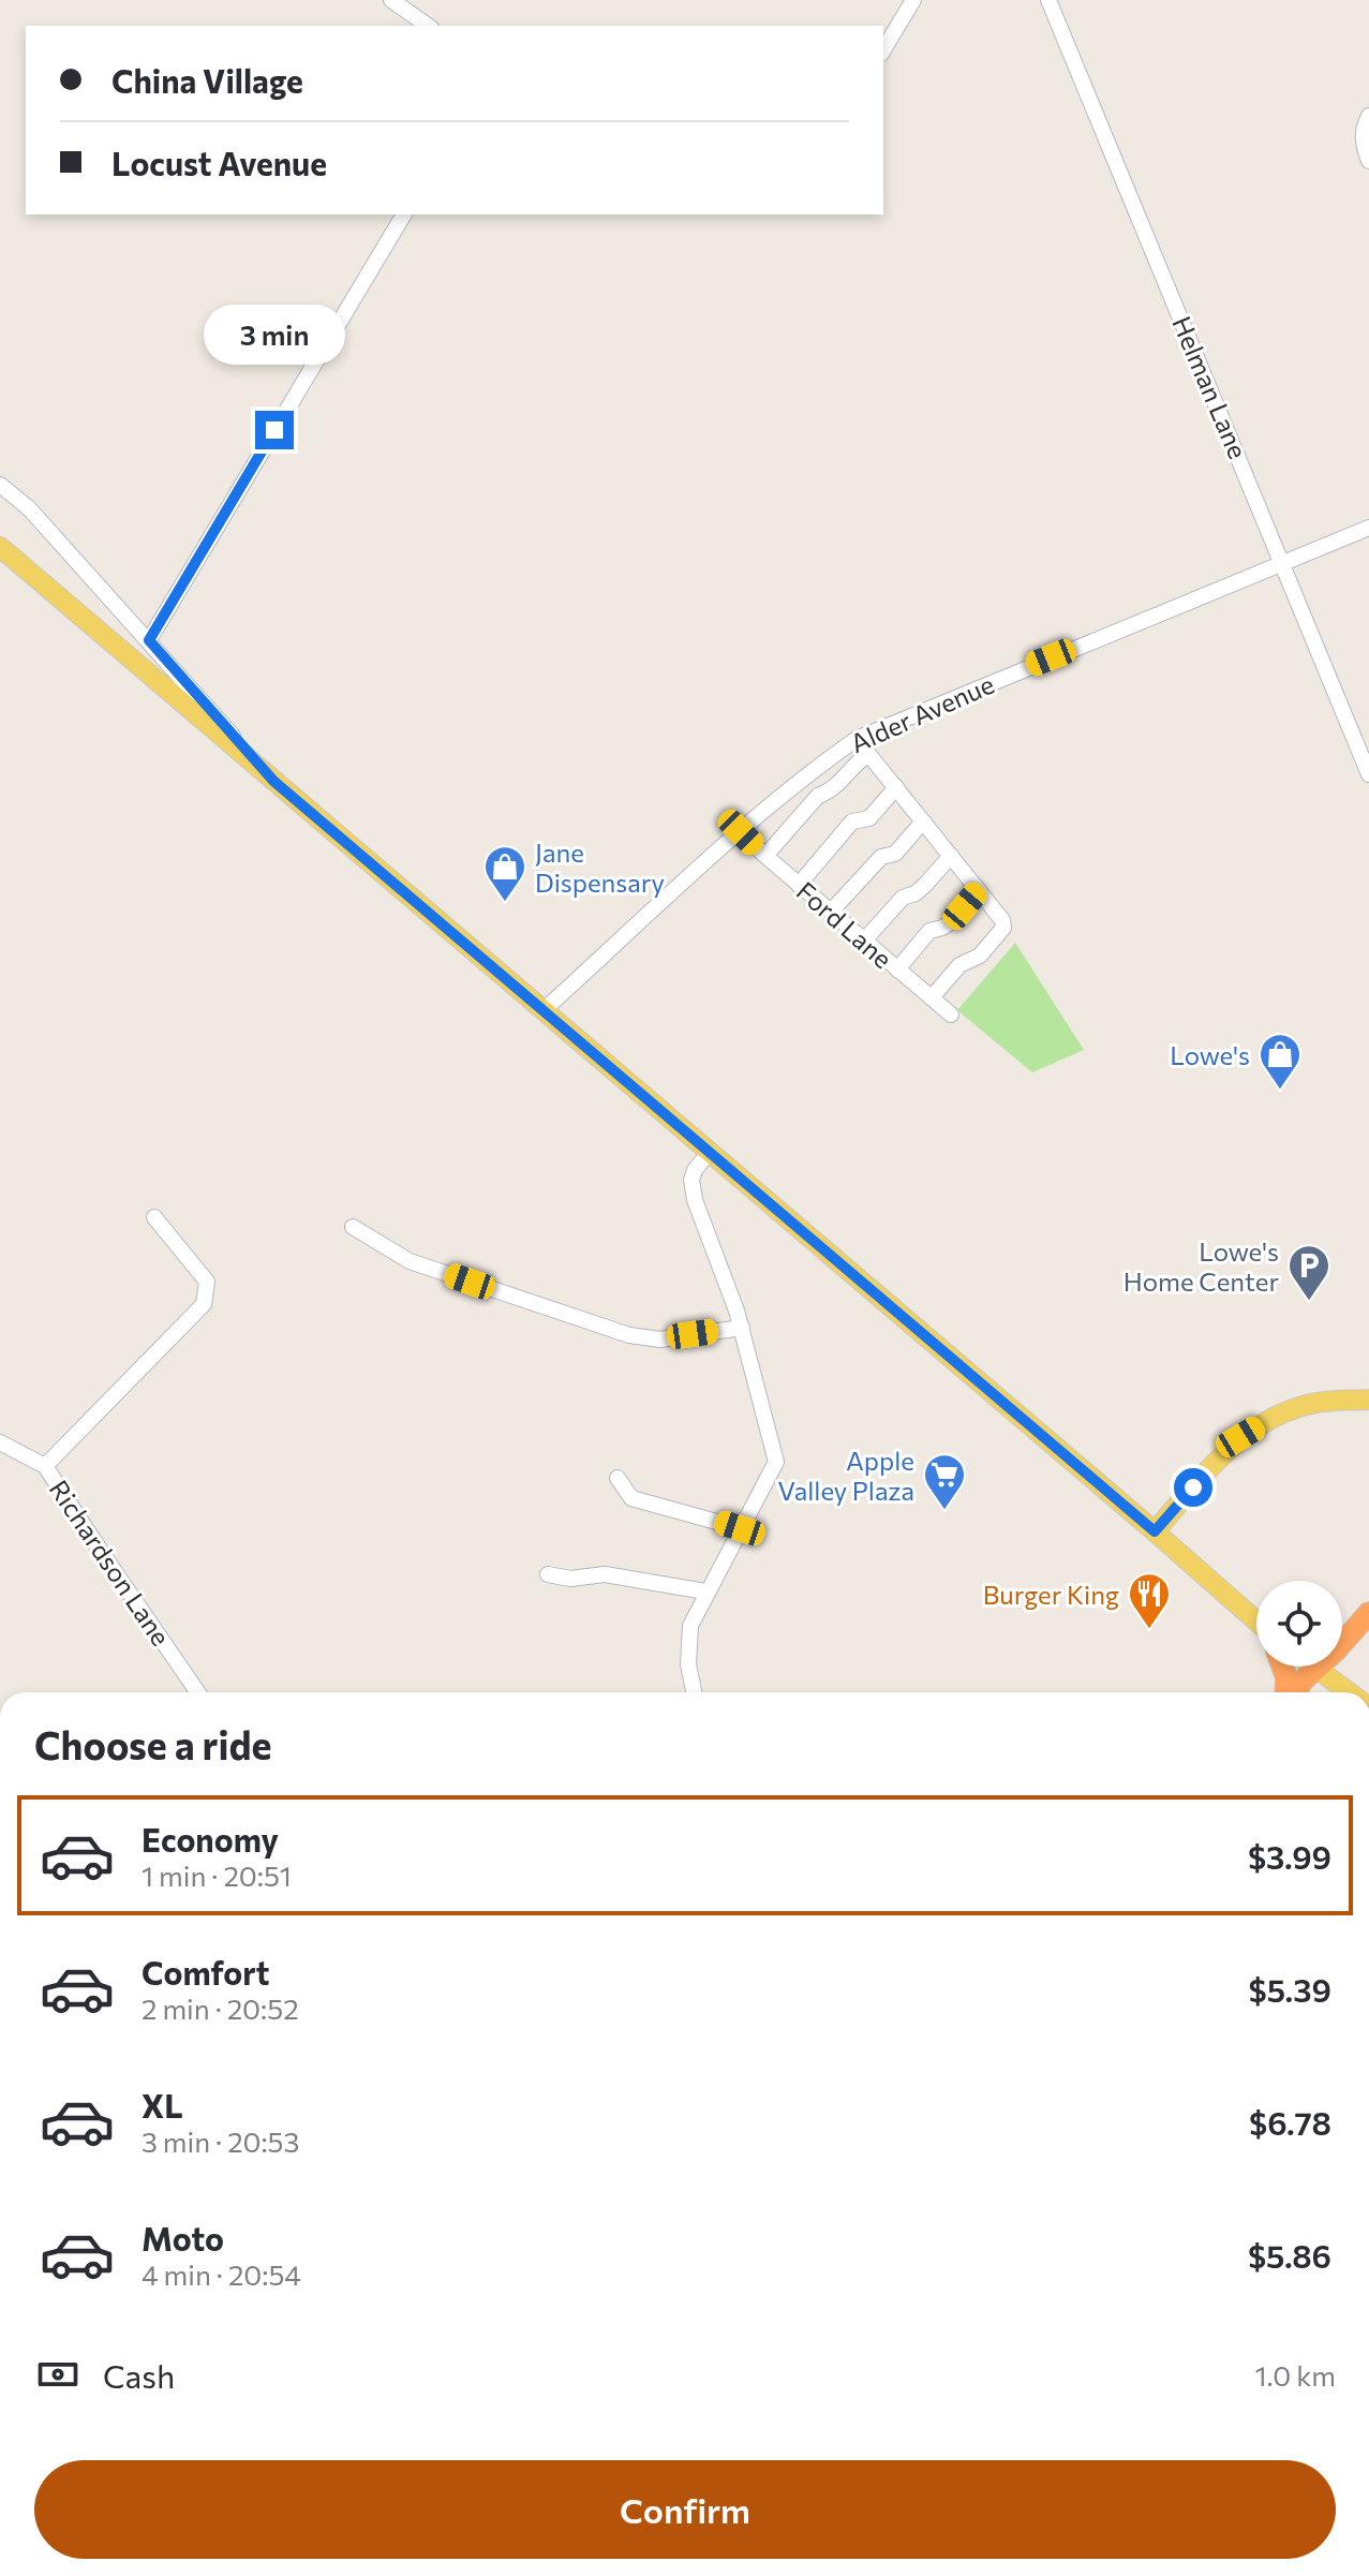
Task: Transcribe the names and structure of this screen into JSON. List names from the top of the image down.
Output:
{
  "streets": {
    "street": [
      "Helman Lane",
      "Alder Avenue",
      "Ford Lane",
      "Richardson Lane"
    ]
  },
  "crossings": [
    ["Helman Lane", "Alder Avenue"],
    ["Alder Avenue", "Ford Lane"]
  ],
  "places": {
    "shop": ["Jane Dispensary", "Lowe's"],
    "parking": ["Lowe's Home Center"],
    "supermarket": ["Apple Valley Plaza"],
    "restaurant": ["Burger King"]
  },
  "page": {
    "banner": ["China Village", "Locust Avenue"],
    "bubble": "3 min",
    "heading": "Choose a ride",
    "list": [
      {
        "name": "Economy",
        "note": "1 min · 20:51",
        "value": "$3.99"
      },
      {
        "name": "Comfort",
        "note": "2 min · 20:52",
        "value": "$5.39"
      },
      {
        "name": "XL",
        "note": "3 min · 20:53",
        "value": "$6.78"
      },
      {
        "name": "Moto",
        "note": "4 min · 20:54",
        "value": "$5.86"
      }
    ],
    "pay": ["Cash", "1.0 km"],
    "buttons": "Confirm"
  }
}
